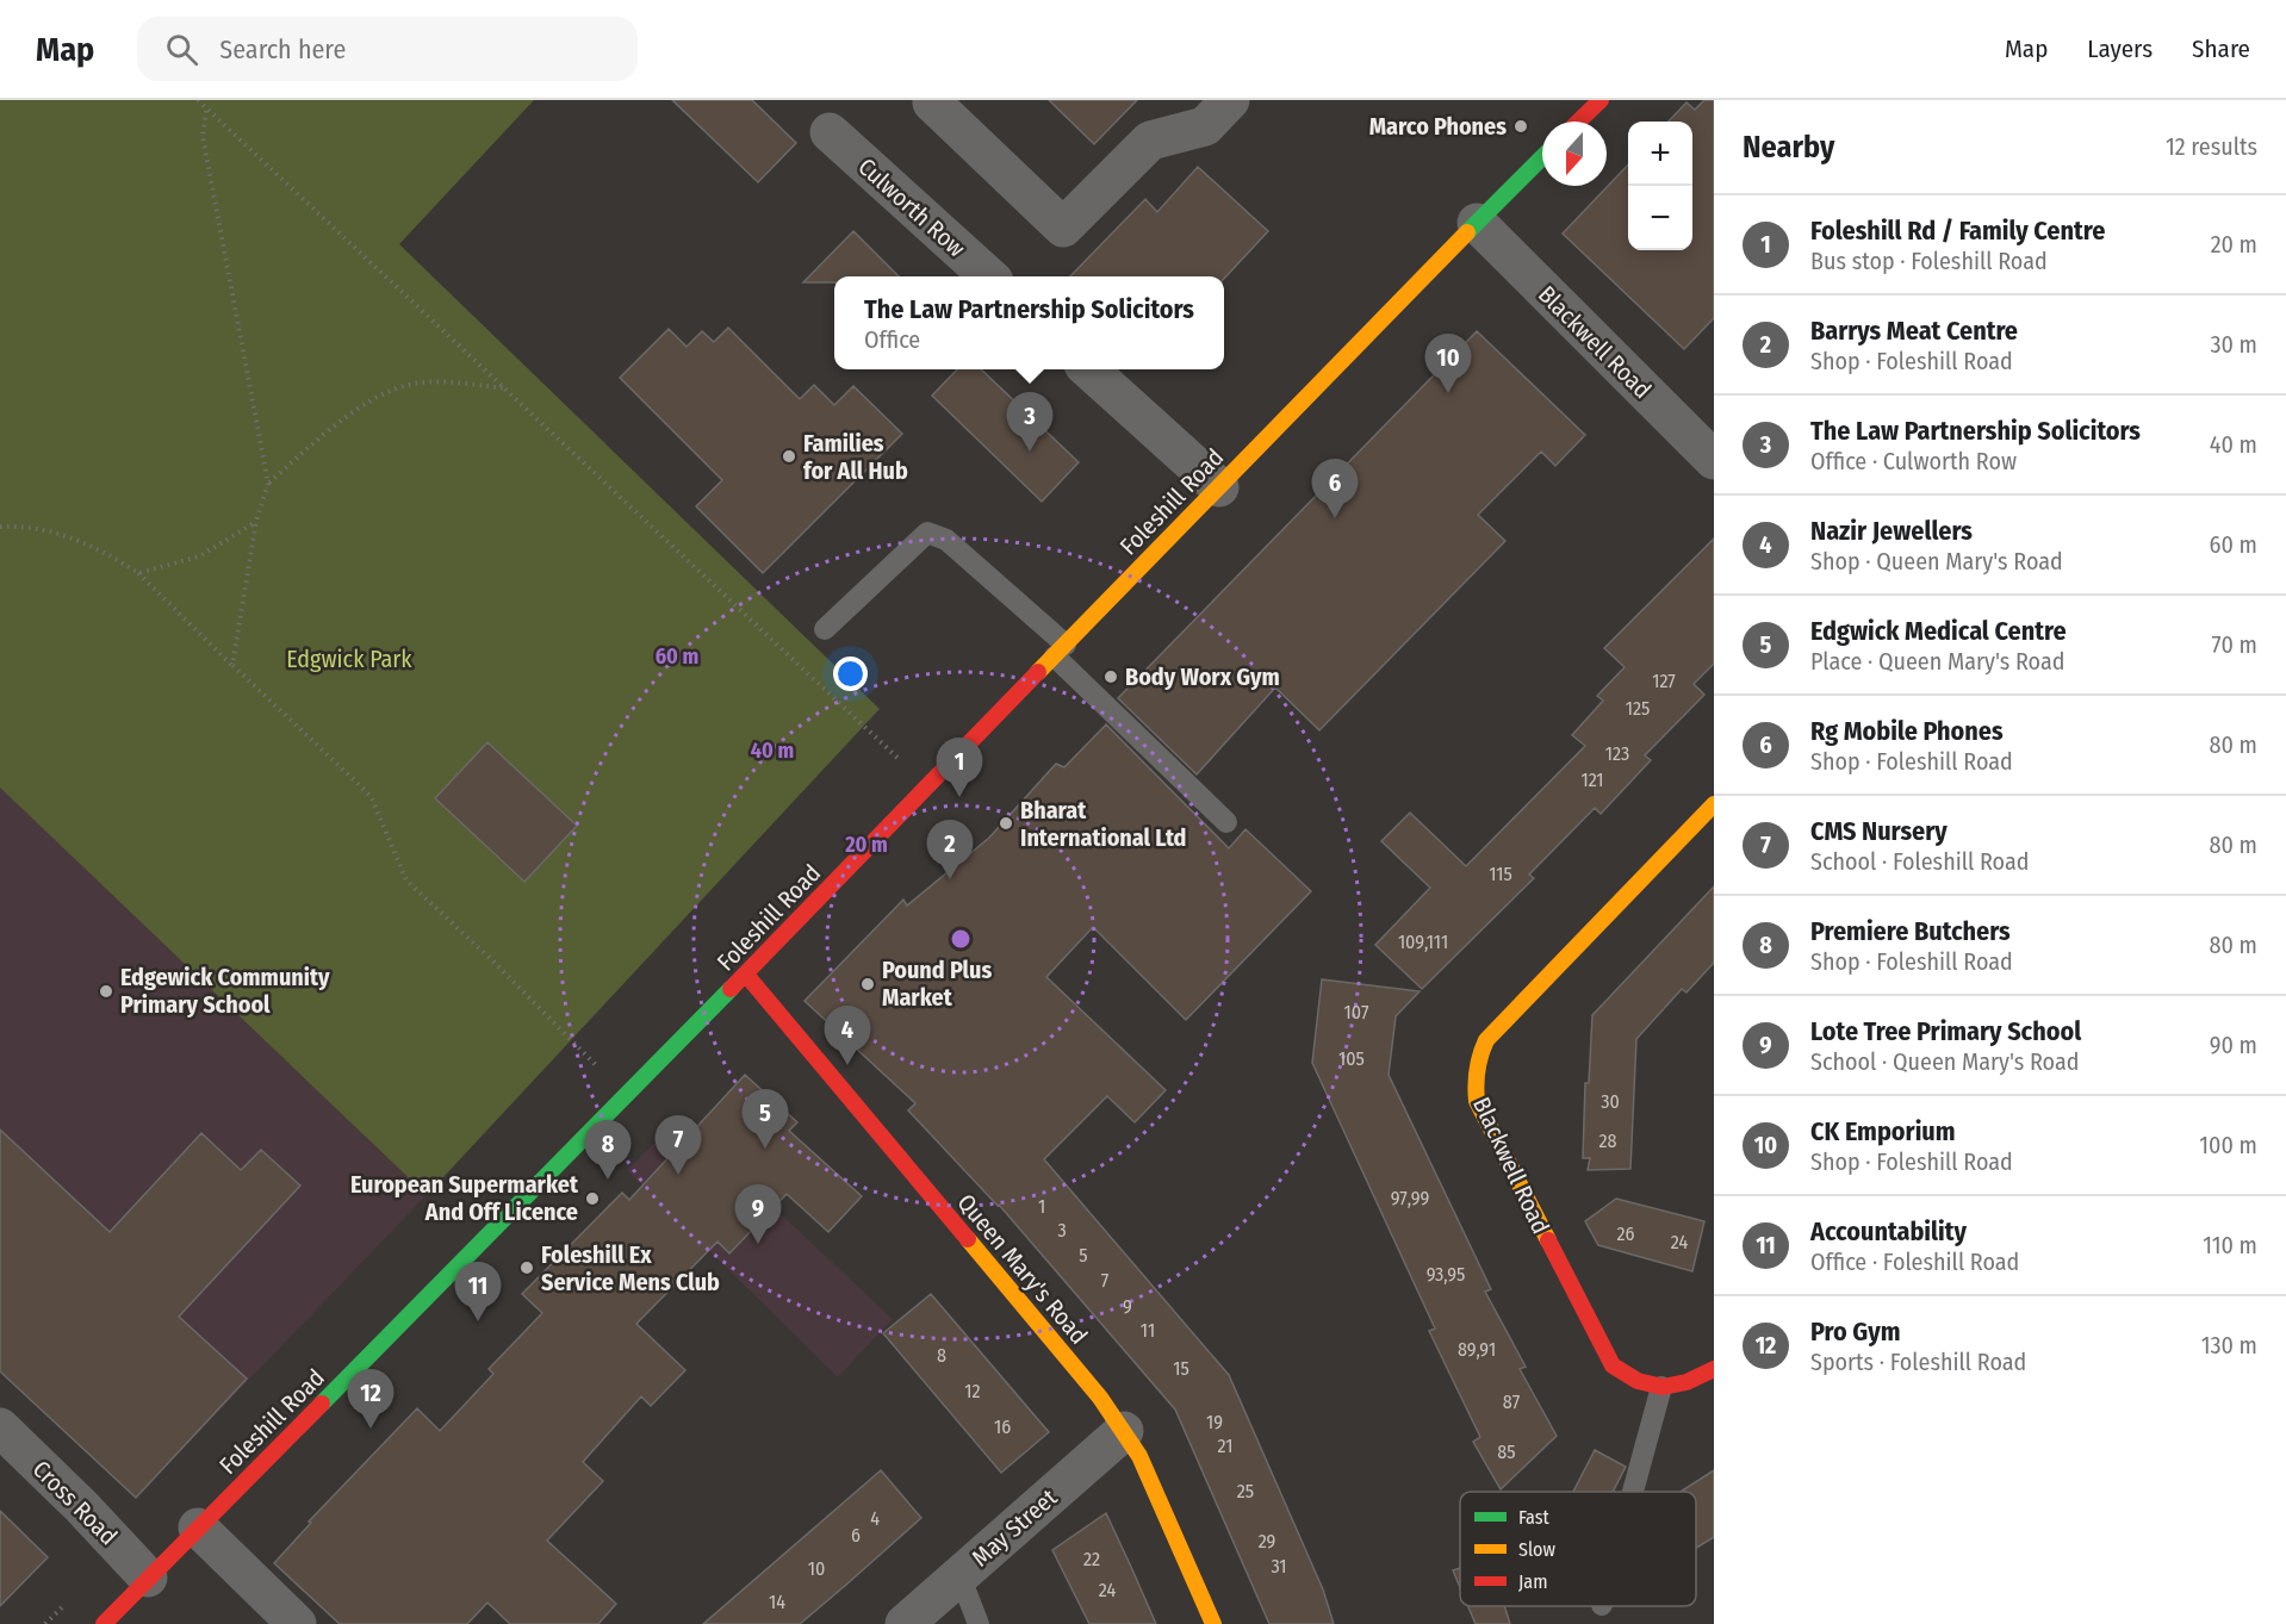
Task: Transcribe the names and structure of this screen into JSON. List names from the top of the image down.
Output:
{
  "streets": {
    "main road": ["Blackwell Road", "Foleshill Road", "Queen Mary's Road"],
    "street": ["Culworth Row", "Cross Road", "May Street"]
  },
  "crossings": [
    ["Blackwell Road", "Foleshill Road"],
    ["Foleshill Road", "Queen Mary's Road"],
    ["Foleshill Road", "Cross Road"],
    ["Queen Mary's Road", "May Street"]
  ],
  "parks": ["Edgwick Park"],
  "places": [
    "Marco Phones",
    "Families for All Hub",
    "Body Worx Gym",
    "Bharat International Ltd",
    "Pound Plus Market",
    "Edgewick Community Primary School",
    "European Supermarket And Off Licence",
    "Foleshill Ex Service Mens Club"
  ],
  "house_numbers": [
    "127",
    "125",
    "123",
    "121",
    "115",
    "109,111",
    "107",
    "105",
    "30",
    "28",
    "97,99",
    "1",
    "3",
    "26",
    "24",
    "5",
    "93,95",
    "7",
    "9",
    "11",
    "89,91",
    "8",
    "15",
    "12",
    "87",
    "19",
    "16",
    "21",
    "85",
    "25",
    "4",
    "6",
    "29",
    "22",
    "31",
    "10",
    "24",
    "14"
  ],
  "legend": ["Fast", "Slow", "Jam"],
  "north": "bottom",
  "page": {
    "header": "Map",
    "search": "Search here",
    "nav": ["Map", "Layers", "Share"],
    "heading": ["Nearby", "12 results"],
    "map_buttons": ["+", "−"],
    "list": [
      {
        "mark": "1",
        "name": "Foleshill Rd / Family Centre",
        "note": "Bus stop · Foleshill Road",
        "value": "20 m"
      },
      {
        "mark": "2",
        "name": "Barrys Meat Centre",
        "note": "Shop · Foleshill Road",
        "value": "30 m"
      },
      {
        "mark": "3",
        "name": "The Law Partnership Solicitors",
        "note": "Office · Culworth Row",
        "value": "40 m"
      },
      {
        "mark": "4",
        "name": "Nazir Jewellers",
        "note": "Shop · Queen Mary's Road",
        "value": "60 m"
      },
      {
        "mark": "5",
        "name": "Edgwick Medical Centre",
        "note": "Place · Queen Mary's Road",
        "value": "70 m"
      },
      {
        "mark": "6",
        "name": "Rg Mobile Phones",
        "note": "Shop · Foleshill Road",
        "value": "80 m"
      },
      {
        "mark": "7",
        "name": "CMS Nursery",
        "note": "School · Foleshill Road",
        "value": "80 m"
      },
      {
        "mark": "8",
        "name": "Premiere Butchers",
        "note": "Shop · Foleshill Road",
        "value": "80 m"
      },
      {
        "mark": "9",
        "name": "Lote Tree Primary School",
        "note": "School · Queen Mary's Road",
        "value": "90 m"
      },
      {
        "mark": "10",
        "name": "CK Emporium",
        "note": "Shop · Foleshill Road",
        "value": "100 m"
      },
      {
        "mark": "11",
        "name": "Accountability",
        "note": "Office · Foleshill Road",
        "value": "110 m"
      },
      {
        "mark": "12",
        "name": "Pro Gym",
        "note": "Sports · Foleshill Road",
        "value": "130 m"
      }
    ],
    "popup": ["The Law Partnership Solicitors", "Office"],
    "pins": [
      "10",
      "3",
      "6",
      "1",
      "2",
      "4",
      "5",
      "7",
      "8",
      "9",
      "11",
      "12"
    ]
  },
  "rings": ["60 m", "40 m", "20 m"]
}
